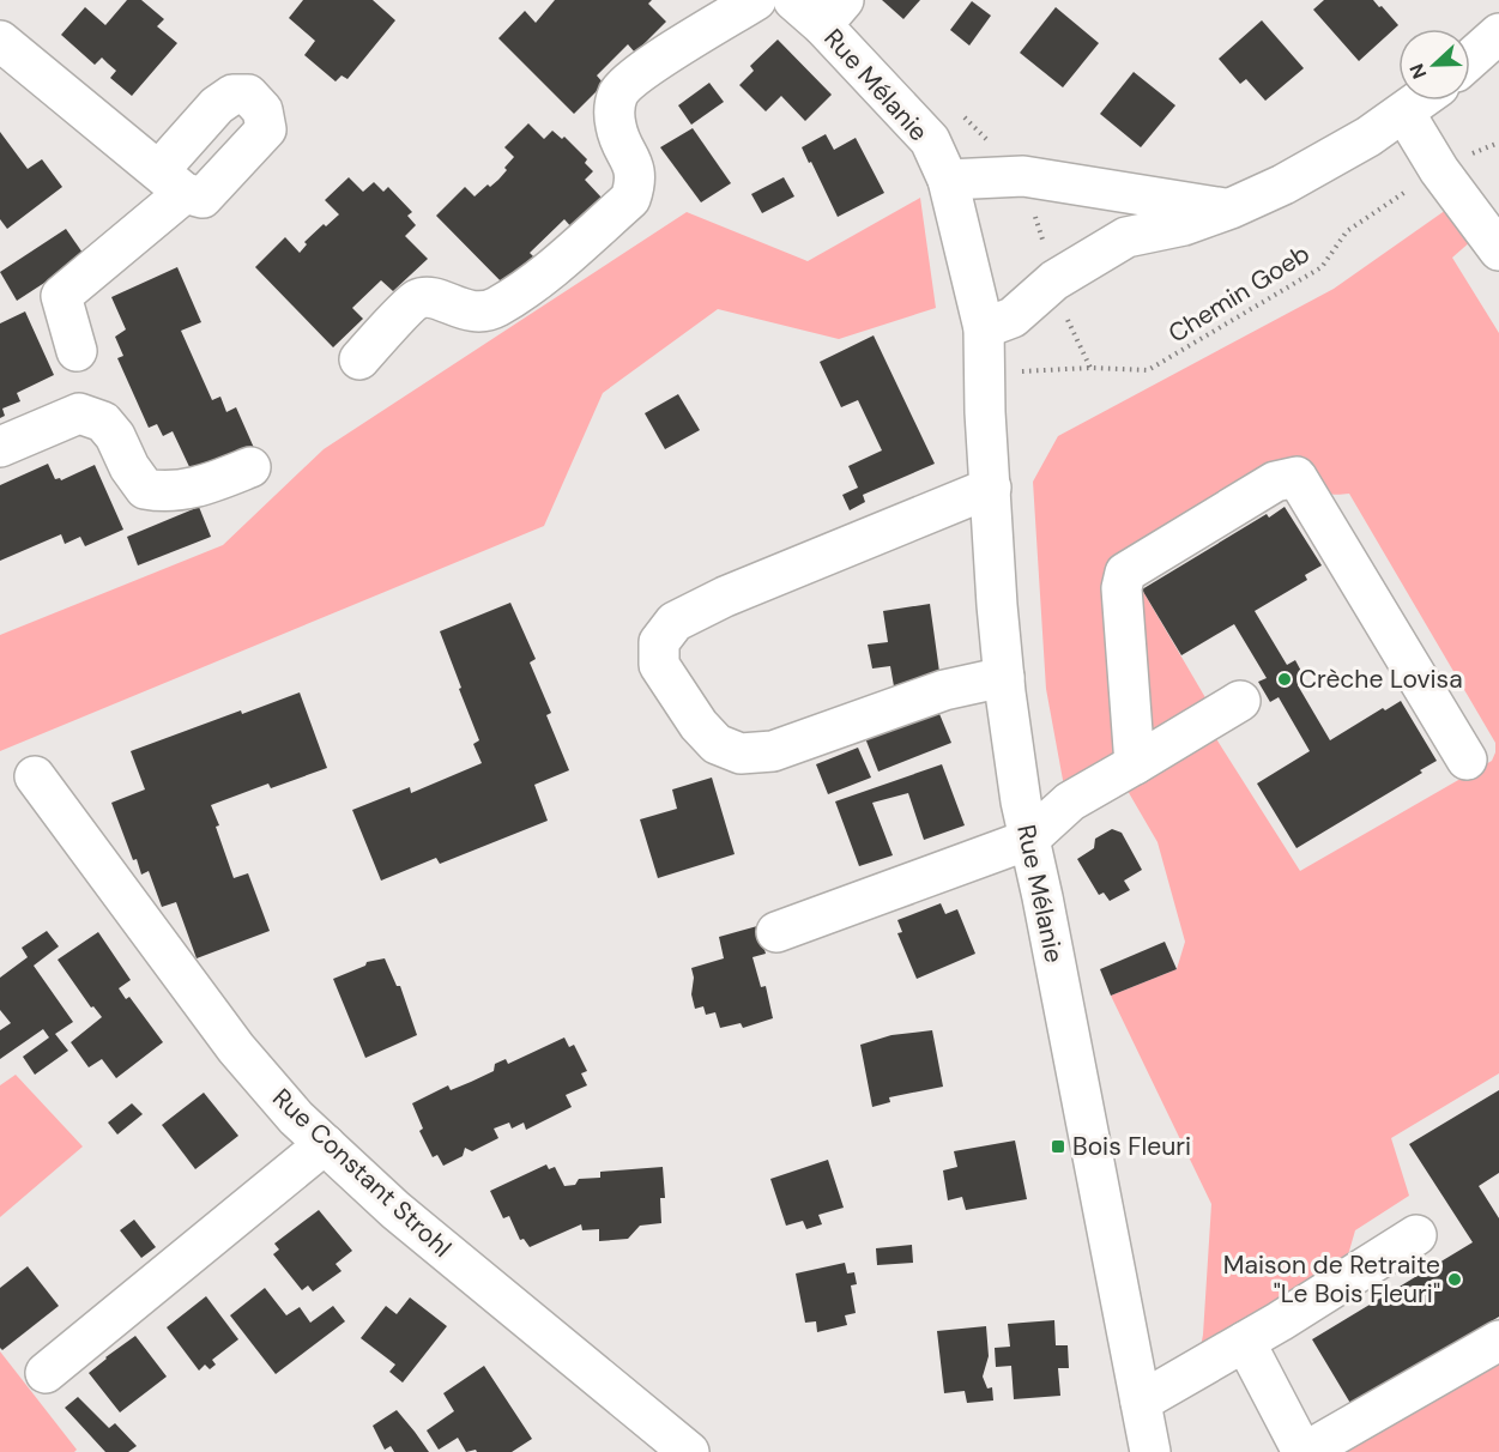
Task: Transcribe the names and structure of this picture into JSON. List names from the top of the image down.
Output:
{
  "streets": {
    "street": ["Rue Mélanie", "Rue Constant Strohl"],
    "path": ["Chemin Goeb"]
  },
  "crossings": [
    ["Rue Mélanie", "Chemin Goeb"]
  ],
  "places": {
    "other": ["Crèche Lovisa", "Maison de Retraite \"Le Bois Fleuri\""],
    "transit": ["Bois Fleuri"]
  },
  "north": "left"
}
